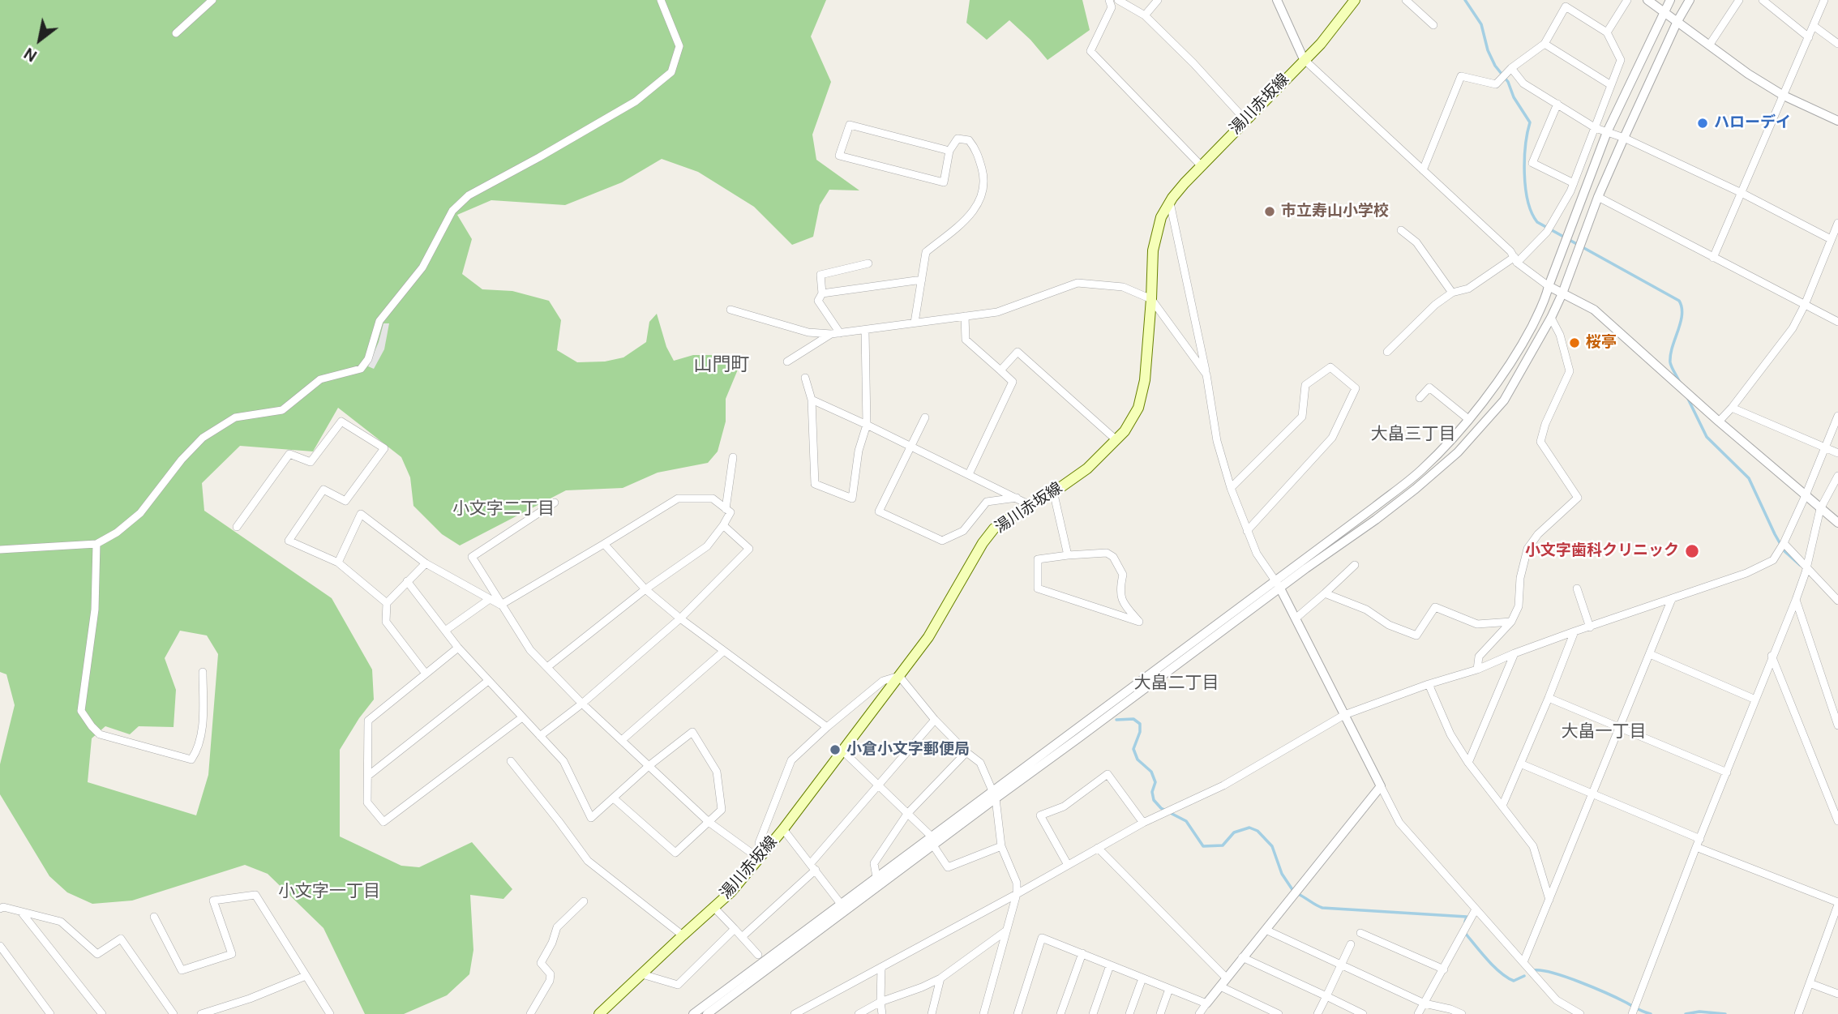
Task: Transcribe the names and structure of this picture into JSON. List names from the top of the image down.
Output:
{
  "streets": {
    "main road": ["湯川赤坂線"]
  },
  "districts": [
    "山門町",
    "大畠三丁目",
    "小文字二丁目",
    "大畠二丁目",
    "大畠一丁目",
    "小文字一丁目"
  ],
  "places": [
    "ハローデイ",
    "市立寿山小学校",
    "桜亭",
    "小文字歯科クリニック",
    "小倉小文字郵便局"
  ],
  "north": "bottom left"
}
